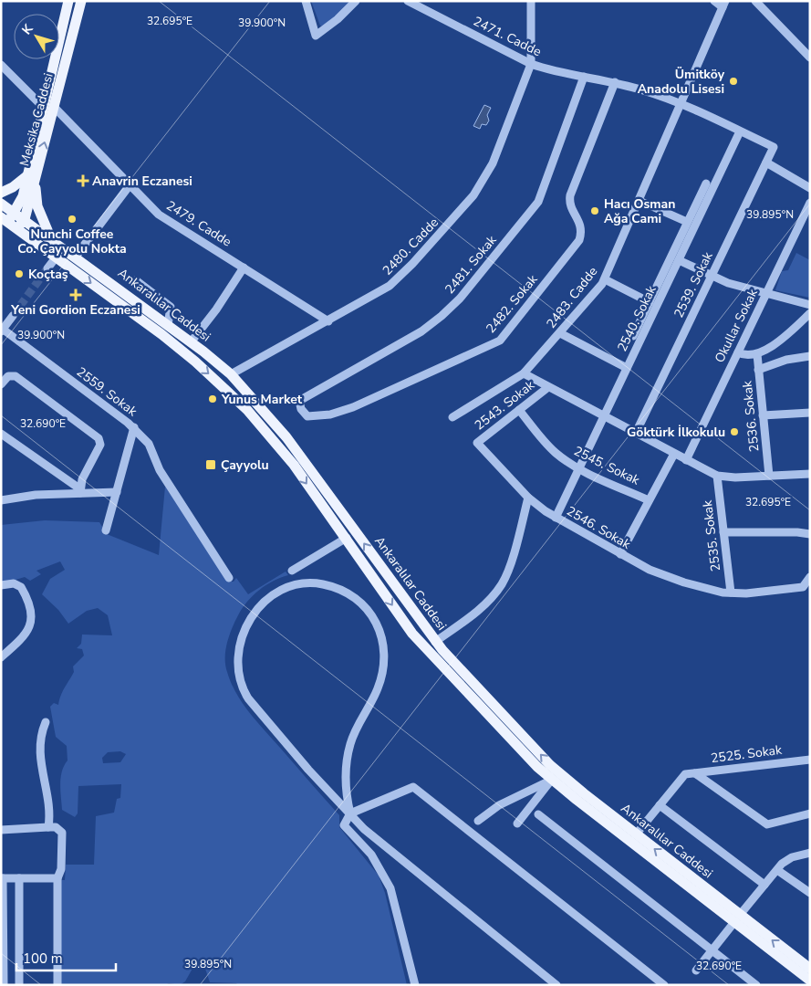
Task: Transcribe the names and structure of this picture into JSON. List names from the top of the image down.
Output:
{
  "streets": {
    "main road": ["Meksika Caddesi", "Ankaralılar Caddesi"],
    "street": [
      "2471. Cadde",
      "2479. Cadde",
      "2480. Cadde",
      "2481. Sokak",
      "2539. Sokak",
      "2483. Cadde",
      "2482. Sokak",
      "2540. Sokak",
      "Okullar Sokak",
      "2559. Sokak",
      "2543. Sokak",
      "2536. Sokak",
      "2545. Sokak",
      "2546. Sokak",
      "2535. Sokak",
      "2525. Sokak"
    ]
  },
  "crossings": [
    ["2471. Cadde", "2480. Cadde"],
    ["2471. Cadde", "2481. Sokak"],
    ["2471. Cadde", "2539. Sokak"],
    ["2471. Cadde", "2483. Cadde"],
    ["2471. Cadde", "2482. Sokak"],
    ["2471. Cadde", "2540. Sokak"],
    ["Meksika Caddesi", "2479. Cadde"],
    ["Meksika Caddesi", "Ankaralılar Caddesi"],
    ["2479. Cadde", "2480. Cadde"],
    ["2480. Cadde", "Ankaralılar Caddesi"],
    ["2481. Sokak", "2482. Sokak"],
    ["2539. Sokak", "2543. Sokak"],
    ["2483. Cadde", "2543. Sokak"],
    ["2540. Sokak", "2543. Sokak"],
    ["2540. Sokak", "2545. Sokak"],
    ["2540. Sokak", "2546. Sokak"],
    ["Okullar Sokak", "2543. Sokak"],
    ["2543. Sokak", "2545. Sokak"],
    ["2543. Sokak", "2546. Sokak"],
    ["2543. Sokak", "2535. Sokak"],
    ["2546. Sokak", "2535. Sokak"]
  ],
  "places": {
    "other": [
      "Ümitköy Anadolu Lisesi",
      "Hacı Osman Ağa Cami",
      "Nunchi Coffee Co. Çayyolu Nokta",
      "Koçtaş",
      "Yunus Market",
      "Göktürk İlkokulu"
    ],
    "health": ["Anavrin Eczanesi", "Yeni Gordion Eczanesi"],
    "transit": ["Çayyolu"]
  },
  "scale_bar": "100 m",
  "north": "top left",
  "coordinates": [
    "32.695°E",
    "39.900°N",
    "39.895°N",
    "32.690°E"
  ]
}
